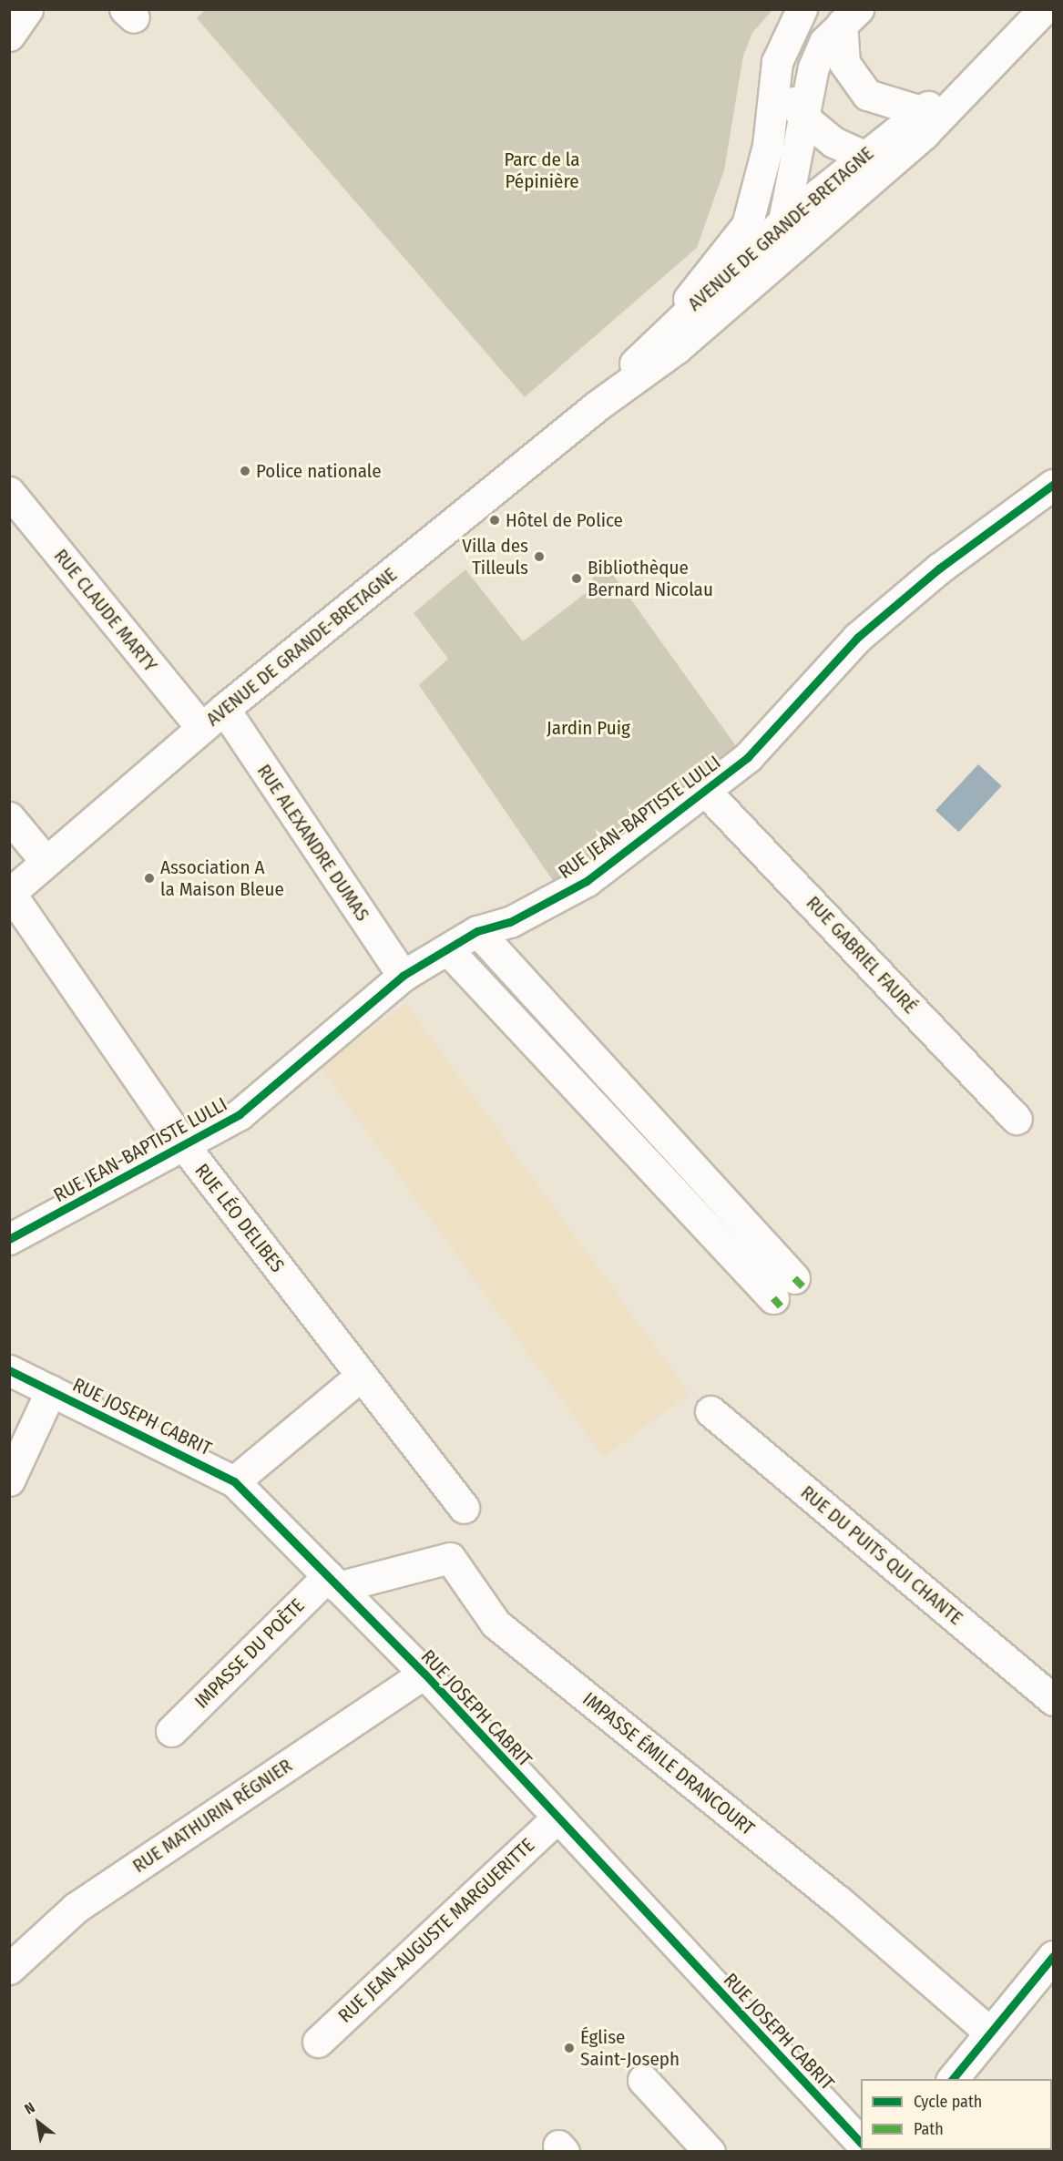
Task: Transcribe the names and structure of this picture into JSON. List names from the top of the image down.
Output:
{
  "streets": {
    "street": [
      "AVENUE DE GRANDE-BRETAGNE",
      "RUE CLAUDE MARTY",
      "RUE JEAN-BAPTISTE LULLI",
      "RUE ALEXANDRE DUMAS",
      "RUE GABRIEL FAURÉ",
      "RUE LÉO DELIBES",
      "RUE JOSEPH CABRIT",
      "RUE DU PUITS QUI CHANTE",
      "IMPASSE DU POÈTE",
      "IMPASSE ÉMILE DRANCOURT",
      "RUE MATHURIN RÉGNIER",
      "RUE JEAN-AUGUSTE MARGUERITTE"
    ]
  },
  "crossings": [
    ["AVENUE DE GRANDE-BRETAGNE", "RUE CLAUDE MARTY"],
    ["AVENUE DE GRANDE-BRETAGNE", "RUE ALEXANDRE DUMAS"],
    ["AVENUE DE GRANDE-BRETAGNE", "RUE LÉO DELIBES"],
    ["RUE JEAN-BAPTISTE LULLI", "RUE ALEXANDRE DUMAS"],
    ["RUE JEAN-BAPTISTE LULLI", "RUE GABRIEL FAURÉ"],
    ["RUE JEAN-BAPTISTE LULLI", "RUE LÉO DELIBES"],
    ["RUE JOSEPH CABRIT", "IMPASSE DU POÈTE"],
    ["RUE JOSEPH CABRIT", "IMPASSE ÉMILE DRANCOURT"],
    ["RUE JOSEPH CABRIT", "RUE MATHURIN RÉGNIER"],
    ["RUE JOSEPH CABRIT", "RUE JEAN-AUGUSTE MARGUERITTE"],
    ["IMPASSE DU POÈTE", "IMPASSE ÉMILE DRANCOURT"]
  ],
  "parks": ["Parc de la Pépinière", "Jardin Puig"],
  "places": [
    "Police nationale",
    "Hôtel de Police",
    "Villa des Tilleuls",
    "Bibliothèque Bernard Nicolau",
    "Association A la Maison Bleue",
    "Église Saint-Joseph"
  ],
  "legend": ["Cycle path", "Path"],
  "north": "top left"
}
